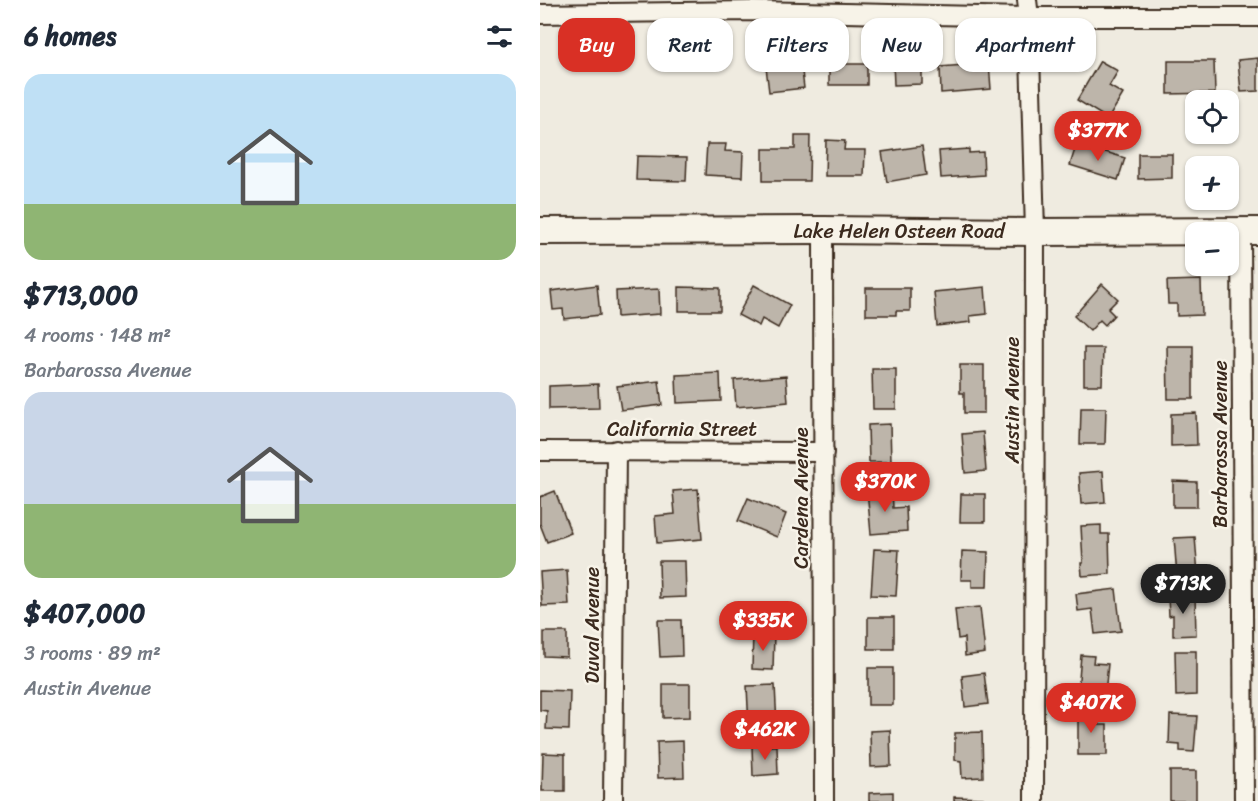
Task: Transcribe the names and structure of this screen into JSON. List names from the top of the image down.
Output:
{
  "streets": {
    "street": [
      "Lake Helen Osteen Road",
      "Austin Avenue",
      "California Street",
      "Barbarossa Avenue",
      "Cardena Avenue",
      "Duval Avenue"
    ]
  },
  "crossings": [
    ["Lake Helen Osteen Road", "Austin Avenue"],
    ["Lake Helen Osteen Road", "Barbarossa Avenue"],
    ["Lake Helen Osteen Road", "Cardena Avenue"],
    ["California Street", "Cardena Avenue"],
    ["California Street", "Duval Avenue"]
  ],
  "page": {
    "heading": "6 homes",
    "chip": [
      "Buy",
      "Rent",
      "Filters",
      "New",
      "Apartment"
    ],
    "list": [
      {
        "name": "$713,000",
        "note": "4 rooms · 148 m² · Barbarossa Avenue"
      },
      {
        "name": "$407,000",
        "note": "3 rooms · 89 m² · Austin Avenue"
      }
    ],
    "map_buttons": ["+", "−"],
    "price": [
      "$377K",
      "$370K",
      "$713K",
      "$335K",
      "$407K",
      "$462K"
    ]
  }
}
